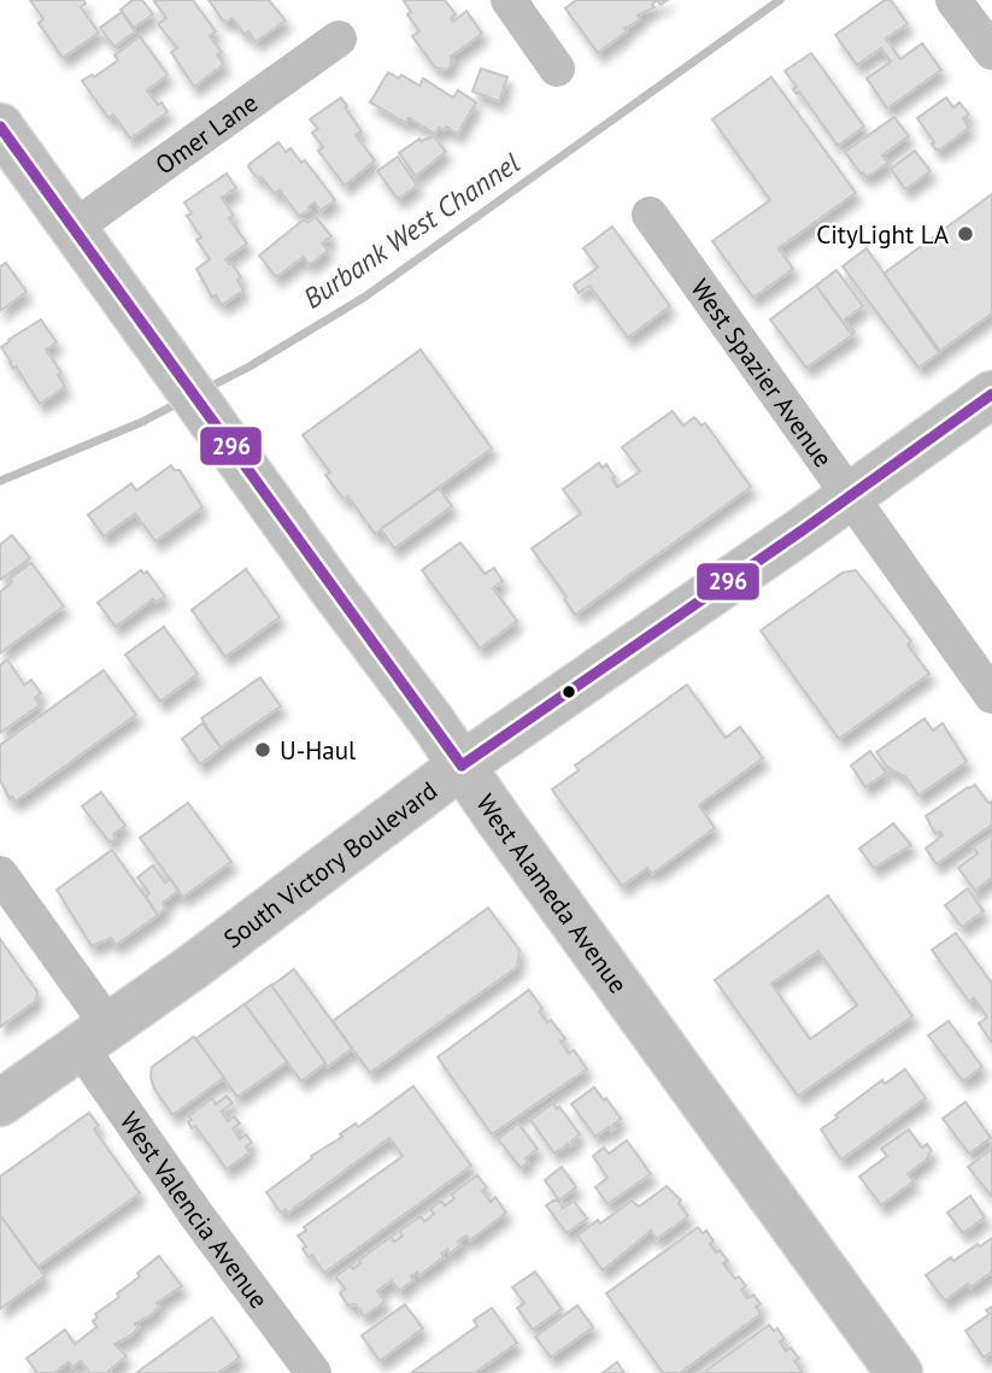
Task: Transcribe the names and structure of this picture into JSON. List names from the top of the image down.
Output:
{
  "streets": {
    "main road": ["South Victory Boulevard", "West Alameda Avenue"],
    "street": ["Omer Lane", "West Spazier Avenue", "West Valencia Avenue"]
  },
  "crossings": [
    ["Omer Lane", "West Alameda Avenue"],
    ["West Spazier Avenue", "South Victory Boulevard"],
    ["South Victory Boulevard", "West Alameda Avenue"],
    ["South Victory Boulevard", "West Valencia Avenue"]
  ],
  "water": ["Burbank West Channel"],
  "places": ["CityLight LA", "U-Haul"],
  "lines": ["transit line 296"]
}
